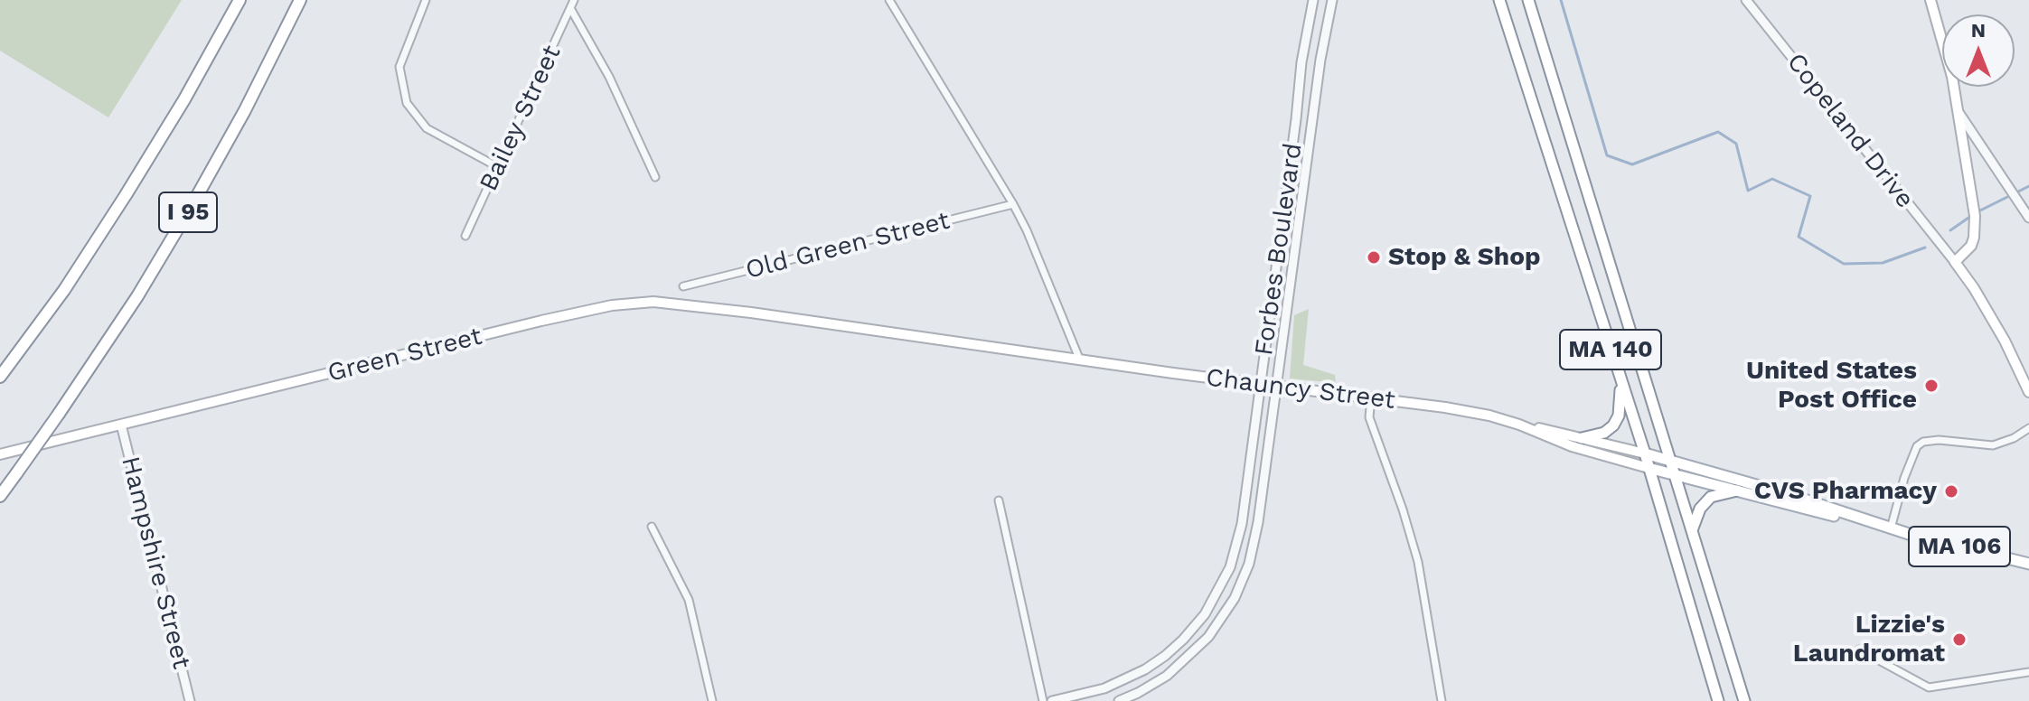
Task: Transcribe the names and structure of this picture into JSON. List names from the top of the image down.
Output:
{
  "streets": {
    "highway": ["I 95"],
    "main road": [
      "Copeland Drive",
      "MA 140",
      "Green Street",
      "Chauncy Street",
      "MA 106"
    ],
    "street": [
      "Bailey Street",
      "Old Green Street",
      "Forbes Boulevard",
      "Hampshire Street"
    ]
  },
  "crossings": [
    ["Forbes Boulevard", "Chauncy Street"],
    ["MA 140", "Chauncy Street"],
    ["Green Street", "Chauncy Street"],
    ["Green Street", "Hampshire Street"]
  ],
  "places": [
    "Stop & Shop",
    "United States Post Office",
    "CVS Pharmacy",
    "Lizzie's Laundromat"
  ],
  "north": "top"
}
